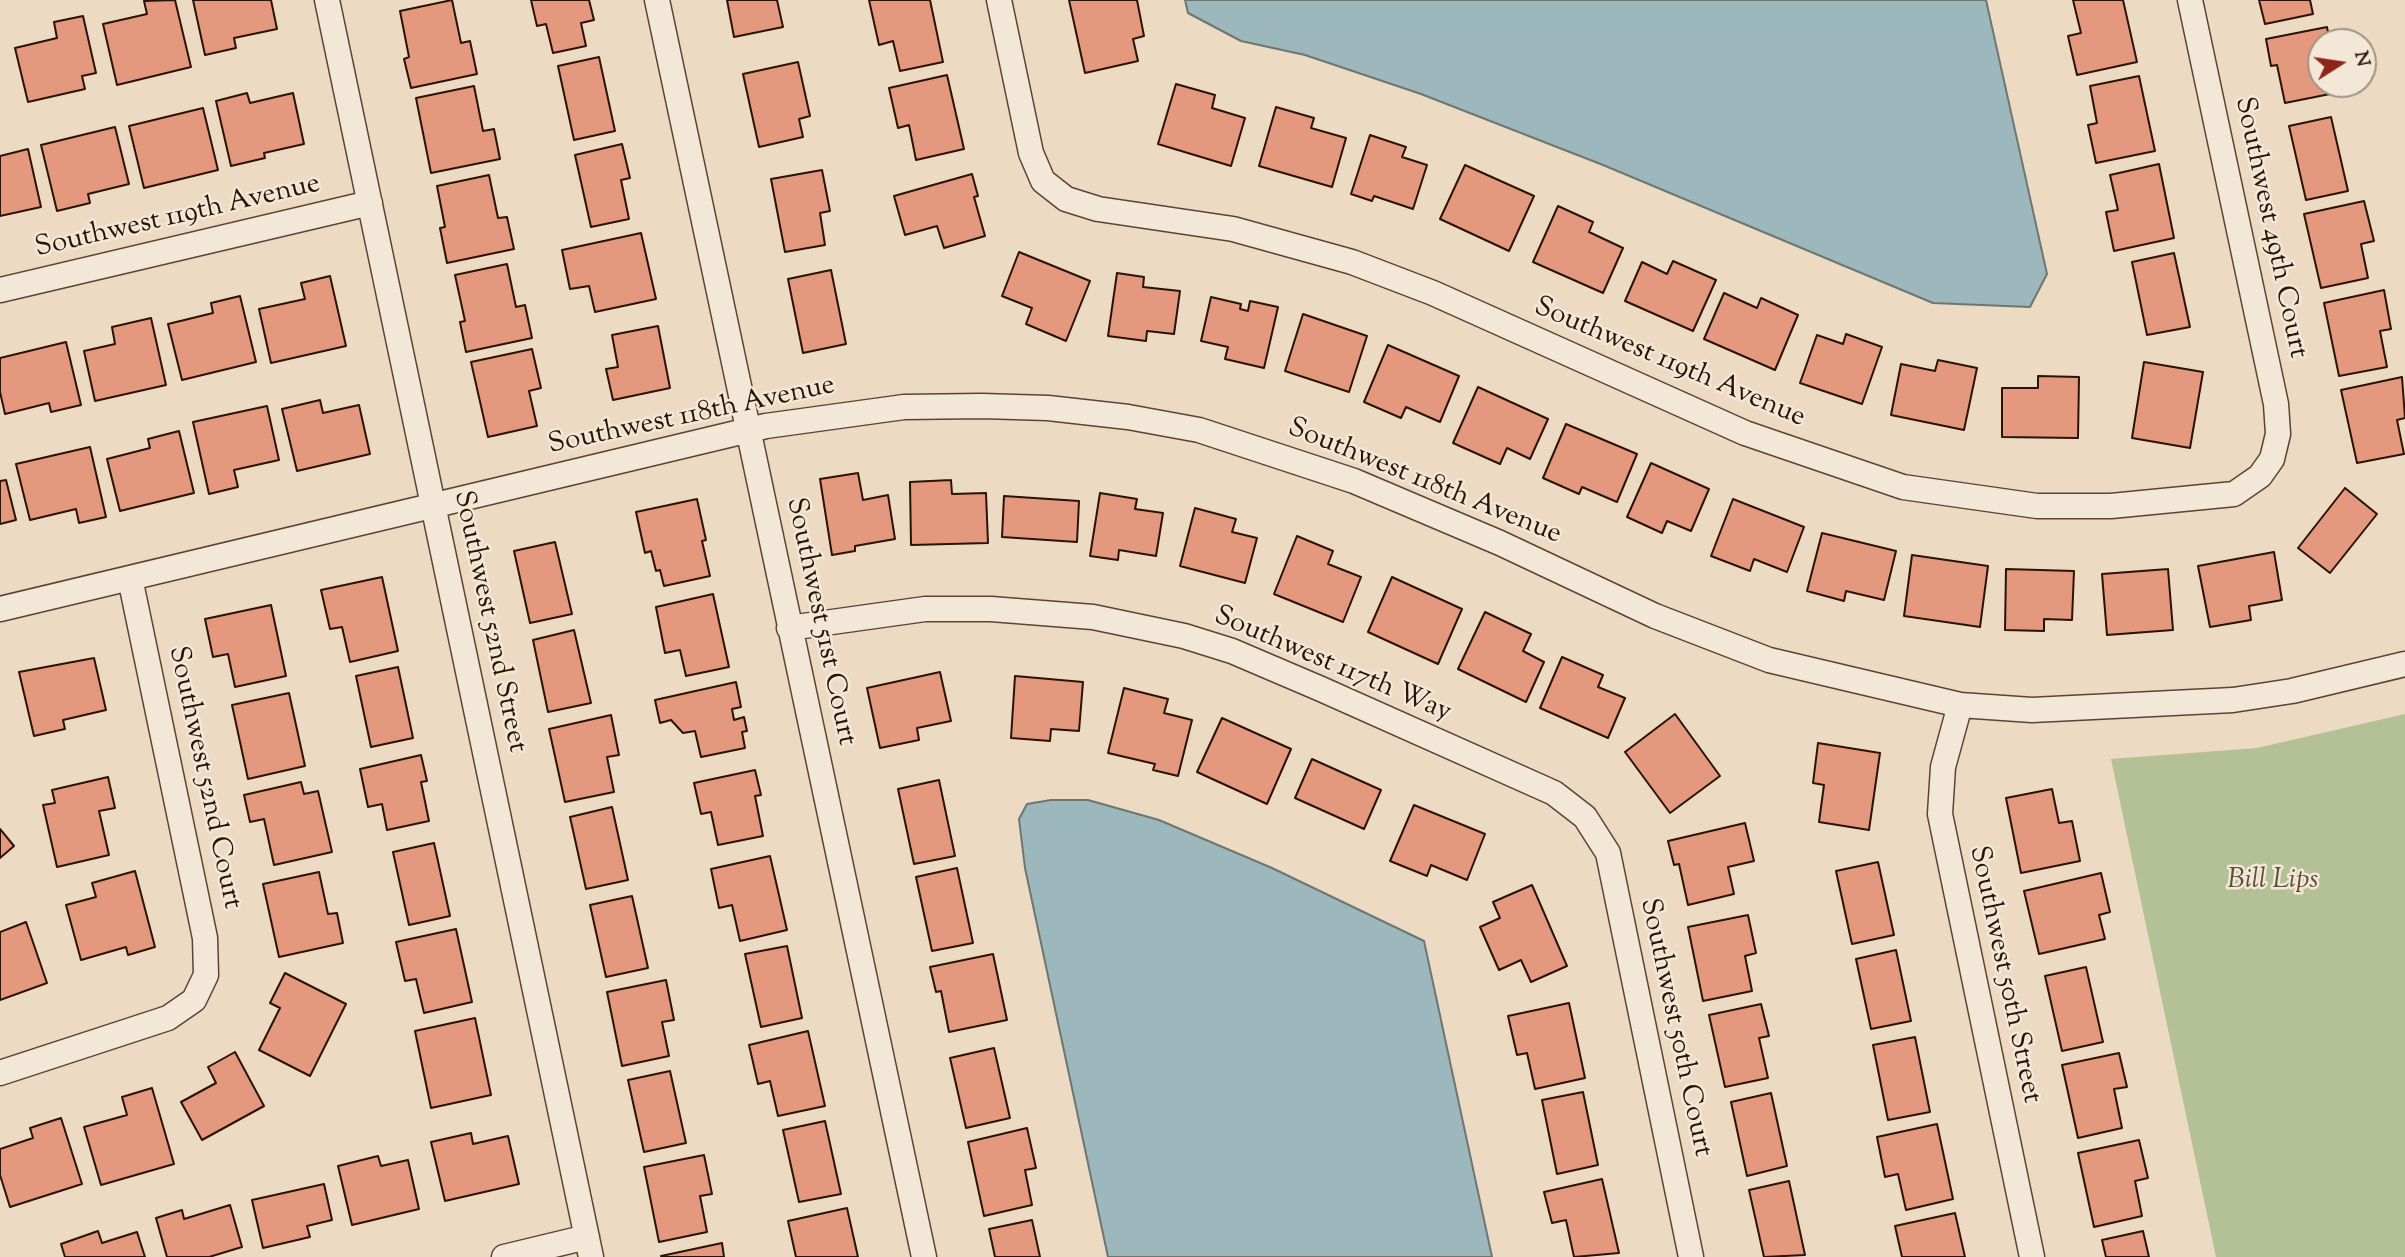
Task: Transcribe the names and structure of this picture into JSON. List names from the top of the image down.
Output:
{
  "streets": {
    "street": [
      "Southwest 119th Avenue",
      "Southwest 49th Court",
      "Southwest 118th Avenue",
      "Southwest 52nd Street",
      "Southwest 51st Court",
      "Southwest 117th Way",
      "Southwest 52nd Court",
      "Southwest 50th Street",
      "Southwest 50th Court"
    ]
  },
  "crossings": [
    ["Southwest 119th Avenue", "Southwest 49th Court"],
    ["Southwest 119th Avenue", "Southwest 52nd Street"],
    ["Southwest 118th Avenue", "Southwest 52nd Street"],
    ["Southwest 118th Avenue", "Southwest 51st Court"],
    ["Southwest 118th Avenue", "Southwest 52nd Court"],
    ["Southwest 118th Avenue", "Southwest 50th Street"],
    ["Southwest 51st Court", "Southwest 117th Way"],
    ["Southwest 117th Way", "Southwest 50th Court"]
  ],
  "parks": ["Bill Lips"],
  "north": "right"
}
